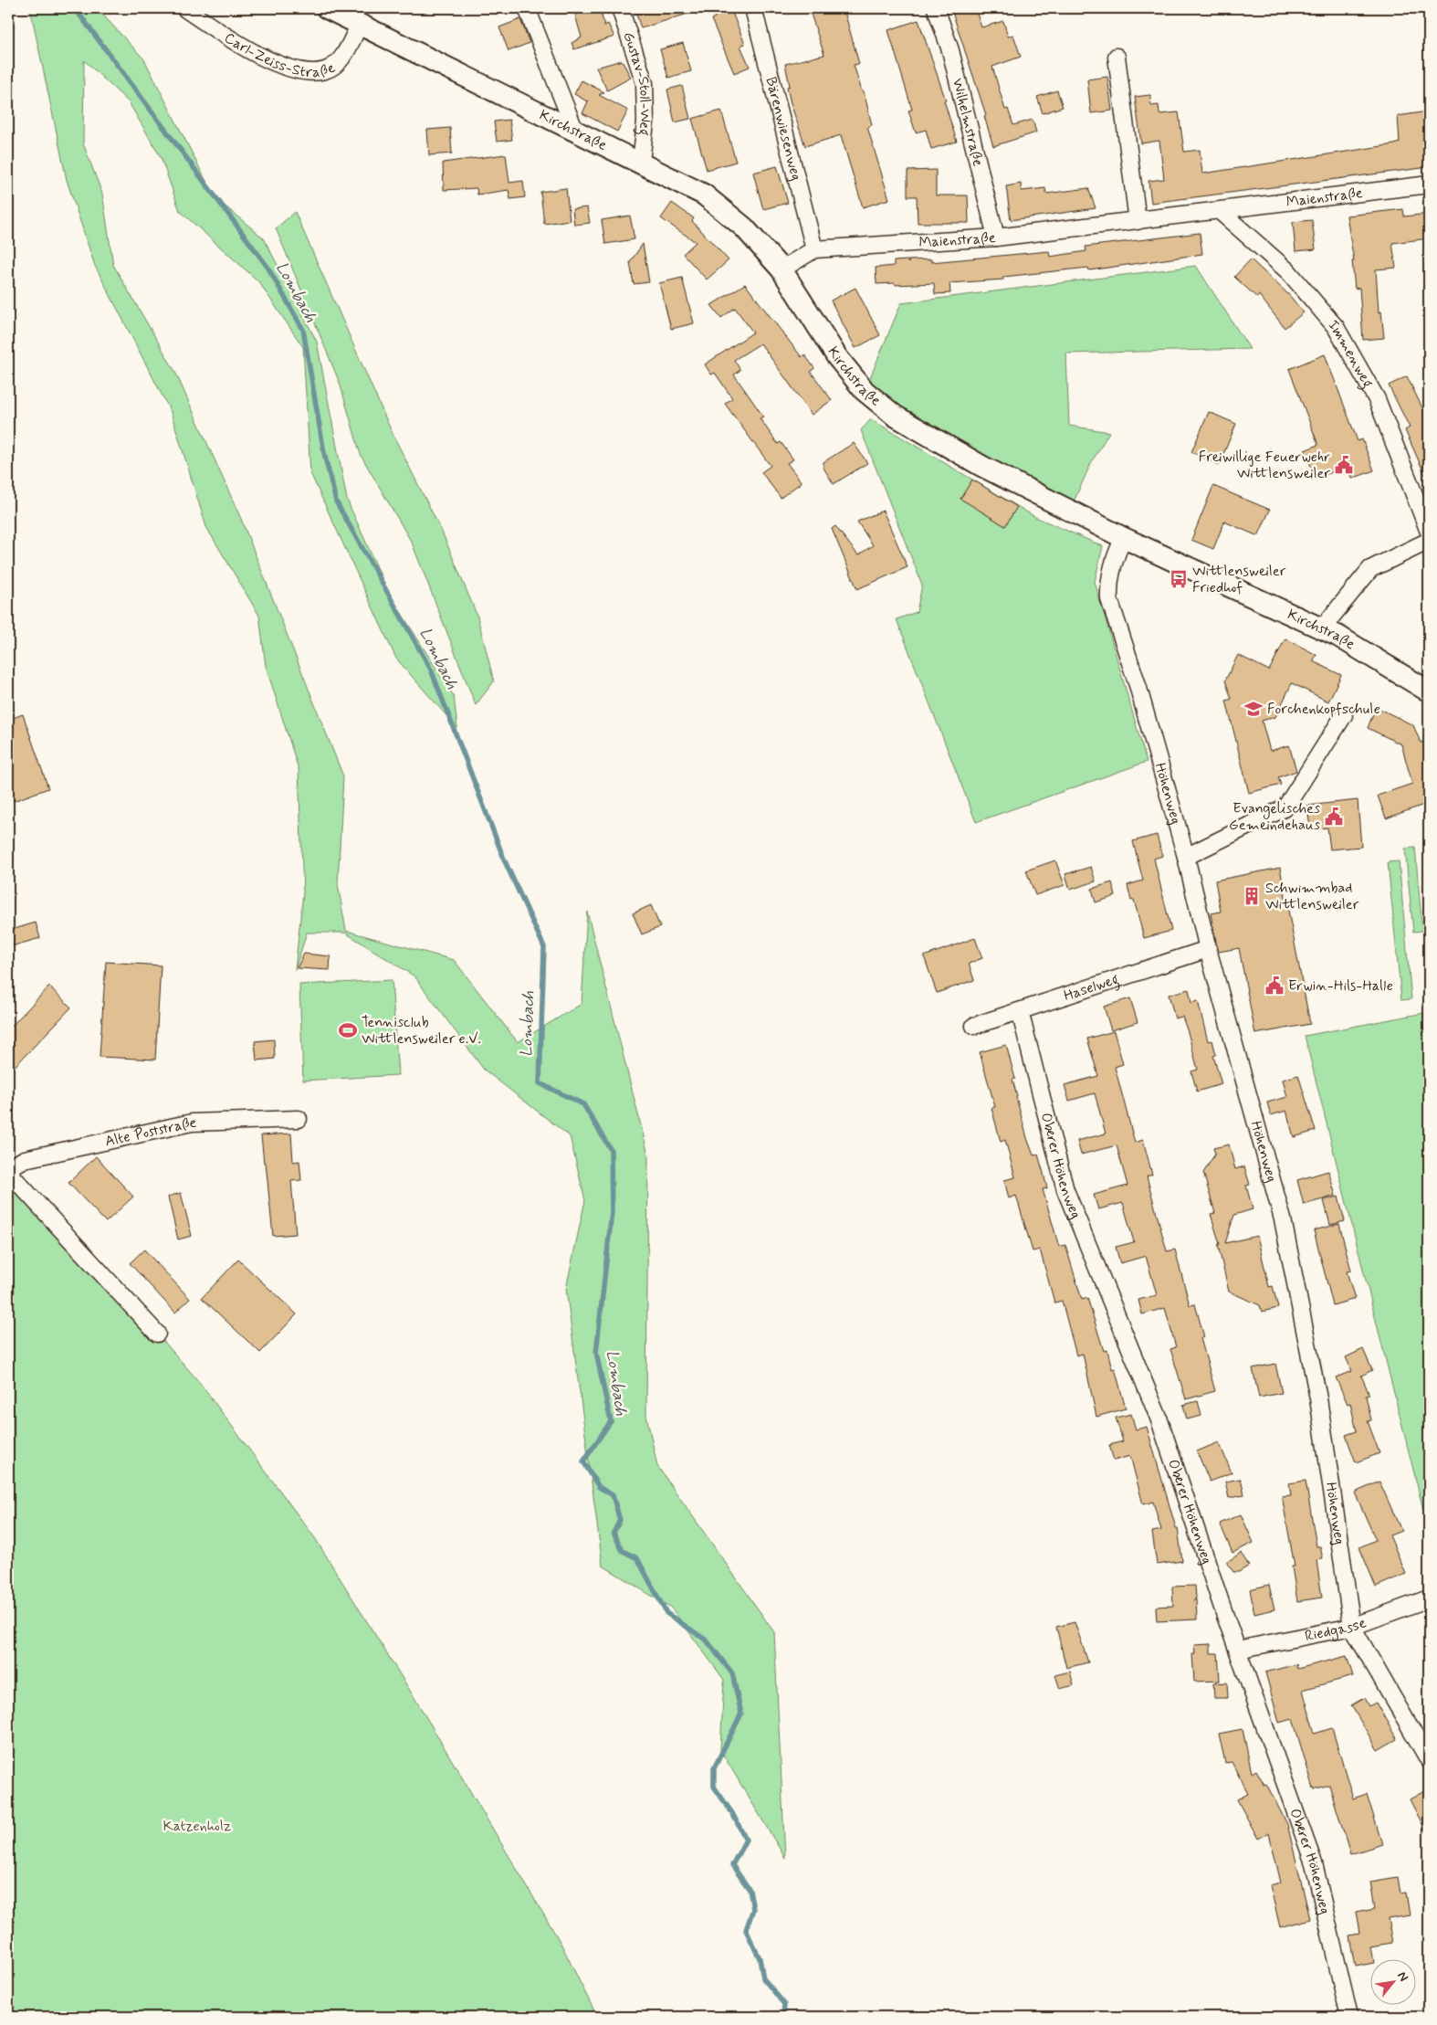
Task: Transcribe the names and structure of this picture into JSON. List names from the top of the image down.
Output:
{
  "streets": {
    "street": [
      "Carl-Zeiss-Straße",
      "Gustav-Stoll-Weg",
      "Wilhelmstraße",
      "Kirchstraße",
      "Bärenwiesenweg",
      "Maienstraße",
      "Immenweg",
      "Höhenweg",
      "Haselweg",
      "Alte Poststraße",
      "Oberer Höhenweg",
      "Riedgasse"
    ]
  },
  "crossings": [
    ["Carl-Zeiss-Straße", "Kirchstraße"],
    ["Gustav-Stoll-Weg", "Kirchstraße"],
    ["Wilhelmstraße", "Maienstraße"],
    ["Kirchstraße", "Maienstraße"],
    ["Kirchstraße", "Höhenweg"],
    ["Bärenwiesenweg", "Maienstraße"],
    ["Maienstraße", "Immenweg"],
    ["Höhenweg", "Haselweg"],
    ["Höhenweg", "Riedgasse"],
    ["Haselweg", "Oberer Höhenweg"],
    ["Oberer Höhenweg", "Riedgasse"]
  ],
  "water": ["Lombach"],
  "parks": ["Katzenholz"],
  "places": {
    "public building": ["Freiwillige Feuerwehr Wittlensweiler", "Evangelisches Gemeindehaus", "Erwin-Hils-Halle"],
    "bus stop": ["Wittlensweiler Friedhof"],
    "school or university": ["Forchenkopfschule"],
    "building": ["Schwimmbad Wittlensweiler"],
    "sports": ["Tennisclub Wittlensweiler e.V."]
  },
  "north": "top right"
}
